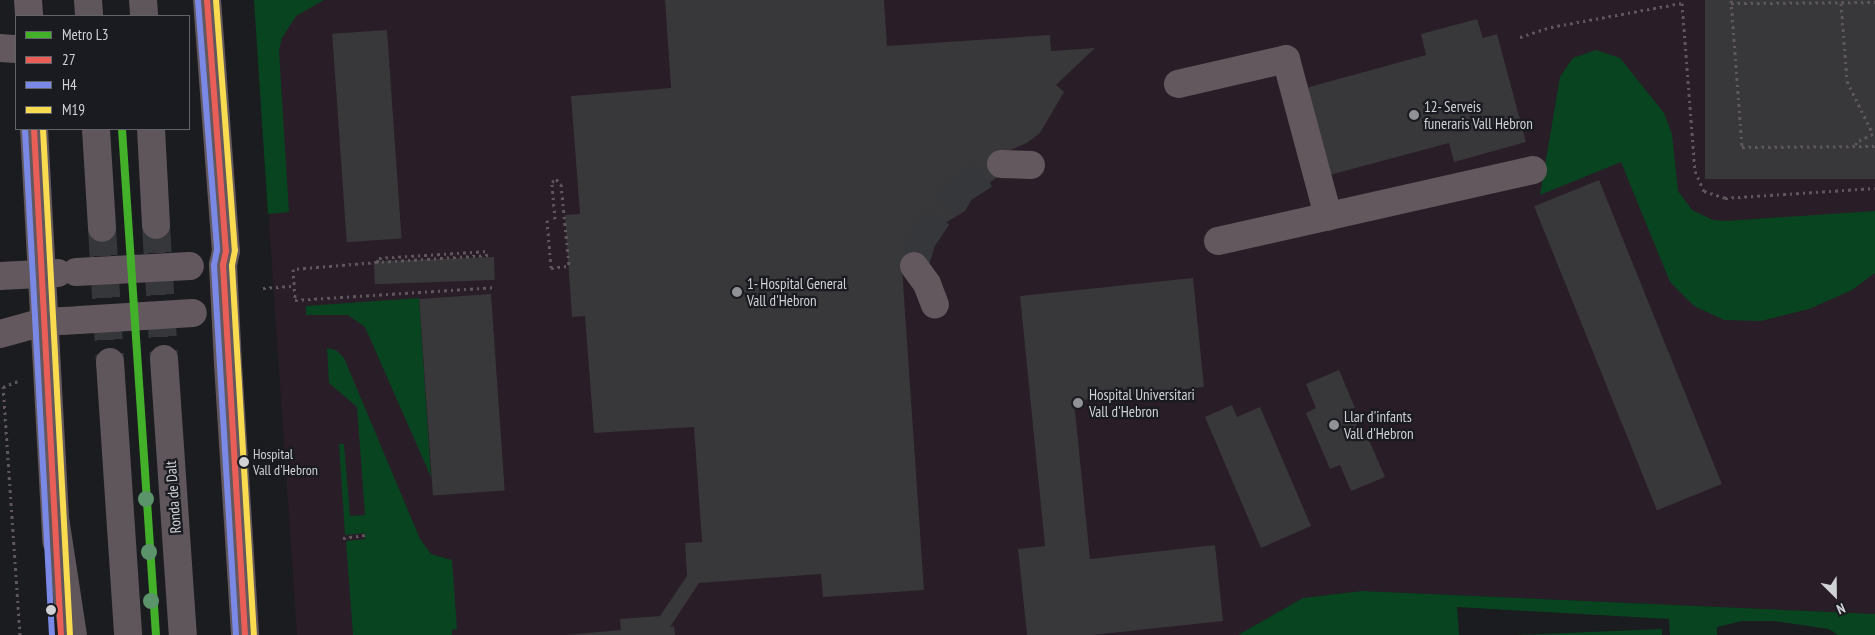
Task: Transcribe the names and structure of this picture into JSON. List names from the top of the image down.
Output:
{
  "streets": {
    "highway": ["Ronda de Dalt"]
  },
  "places": [
    "12- Serveis funeraris Vall Hebron",
    "1- Hospital General Vall d'Hebron",
    "Hospital Universitari Vall d'Hebron",
    "Llar d'infants Vall d'Hebron",
    "Hospital Vall d'Hebron"
  ],
  "lines": [
    "transit line 27",
    "transit line M19",
    "transit line H4",
    "metro line L3"
  ],
  "legend": [
    "Metro L3",
    "27",
    "H4",
    "M19"
  ],
  "north": "bottom right"
}
